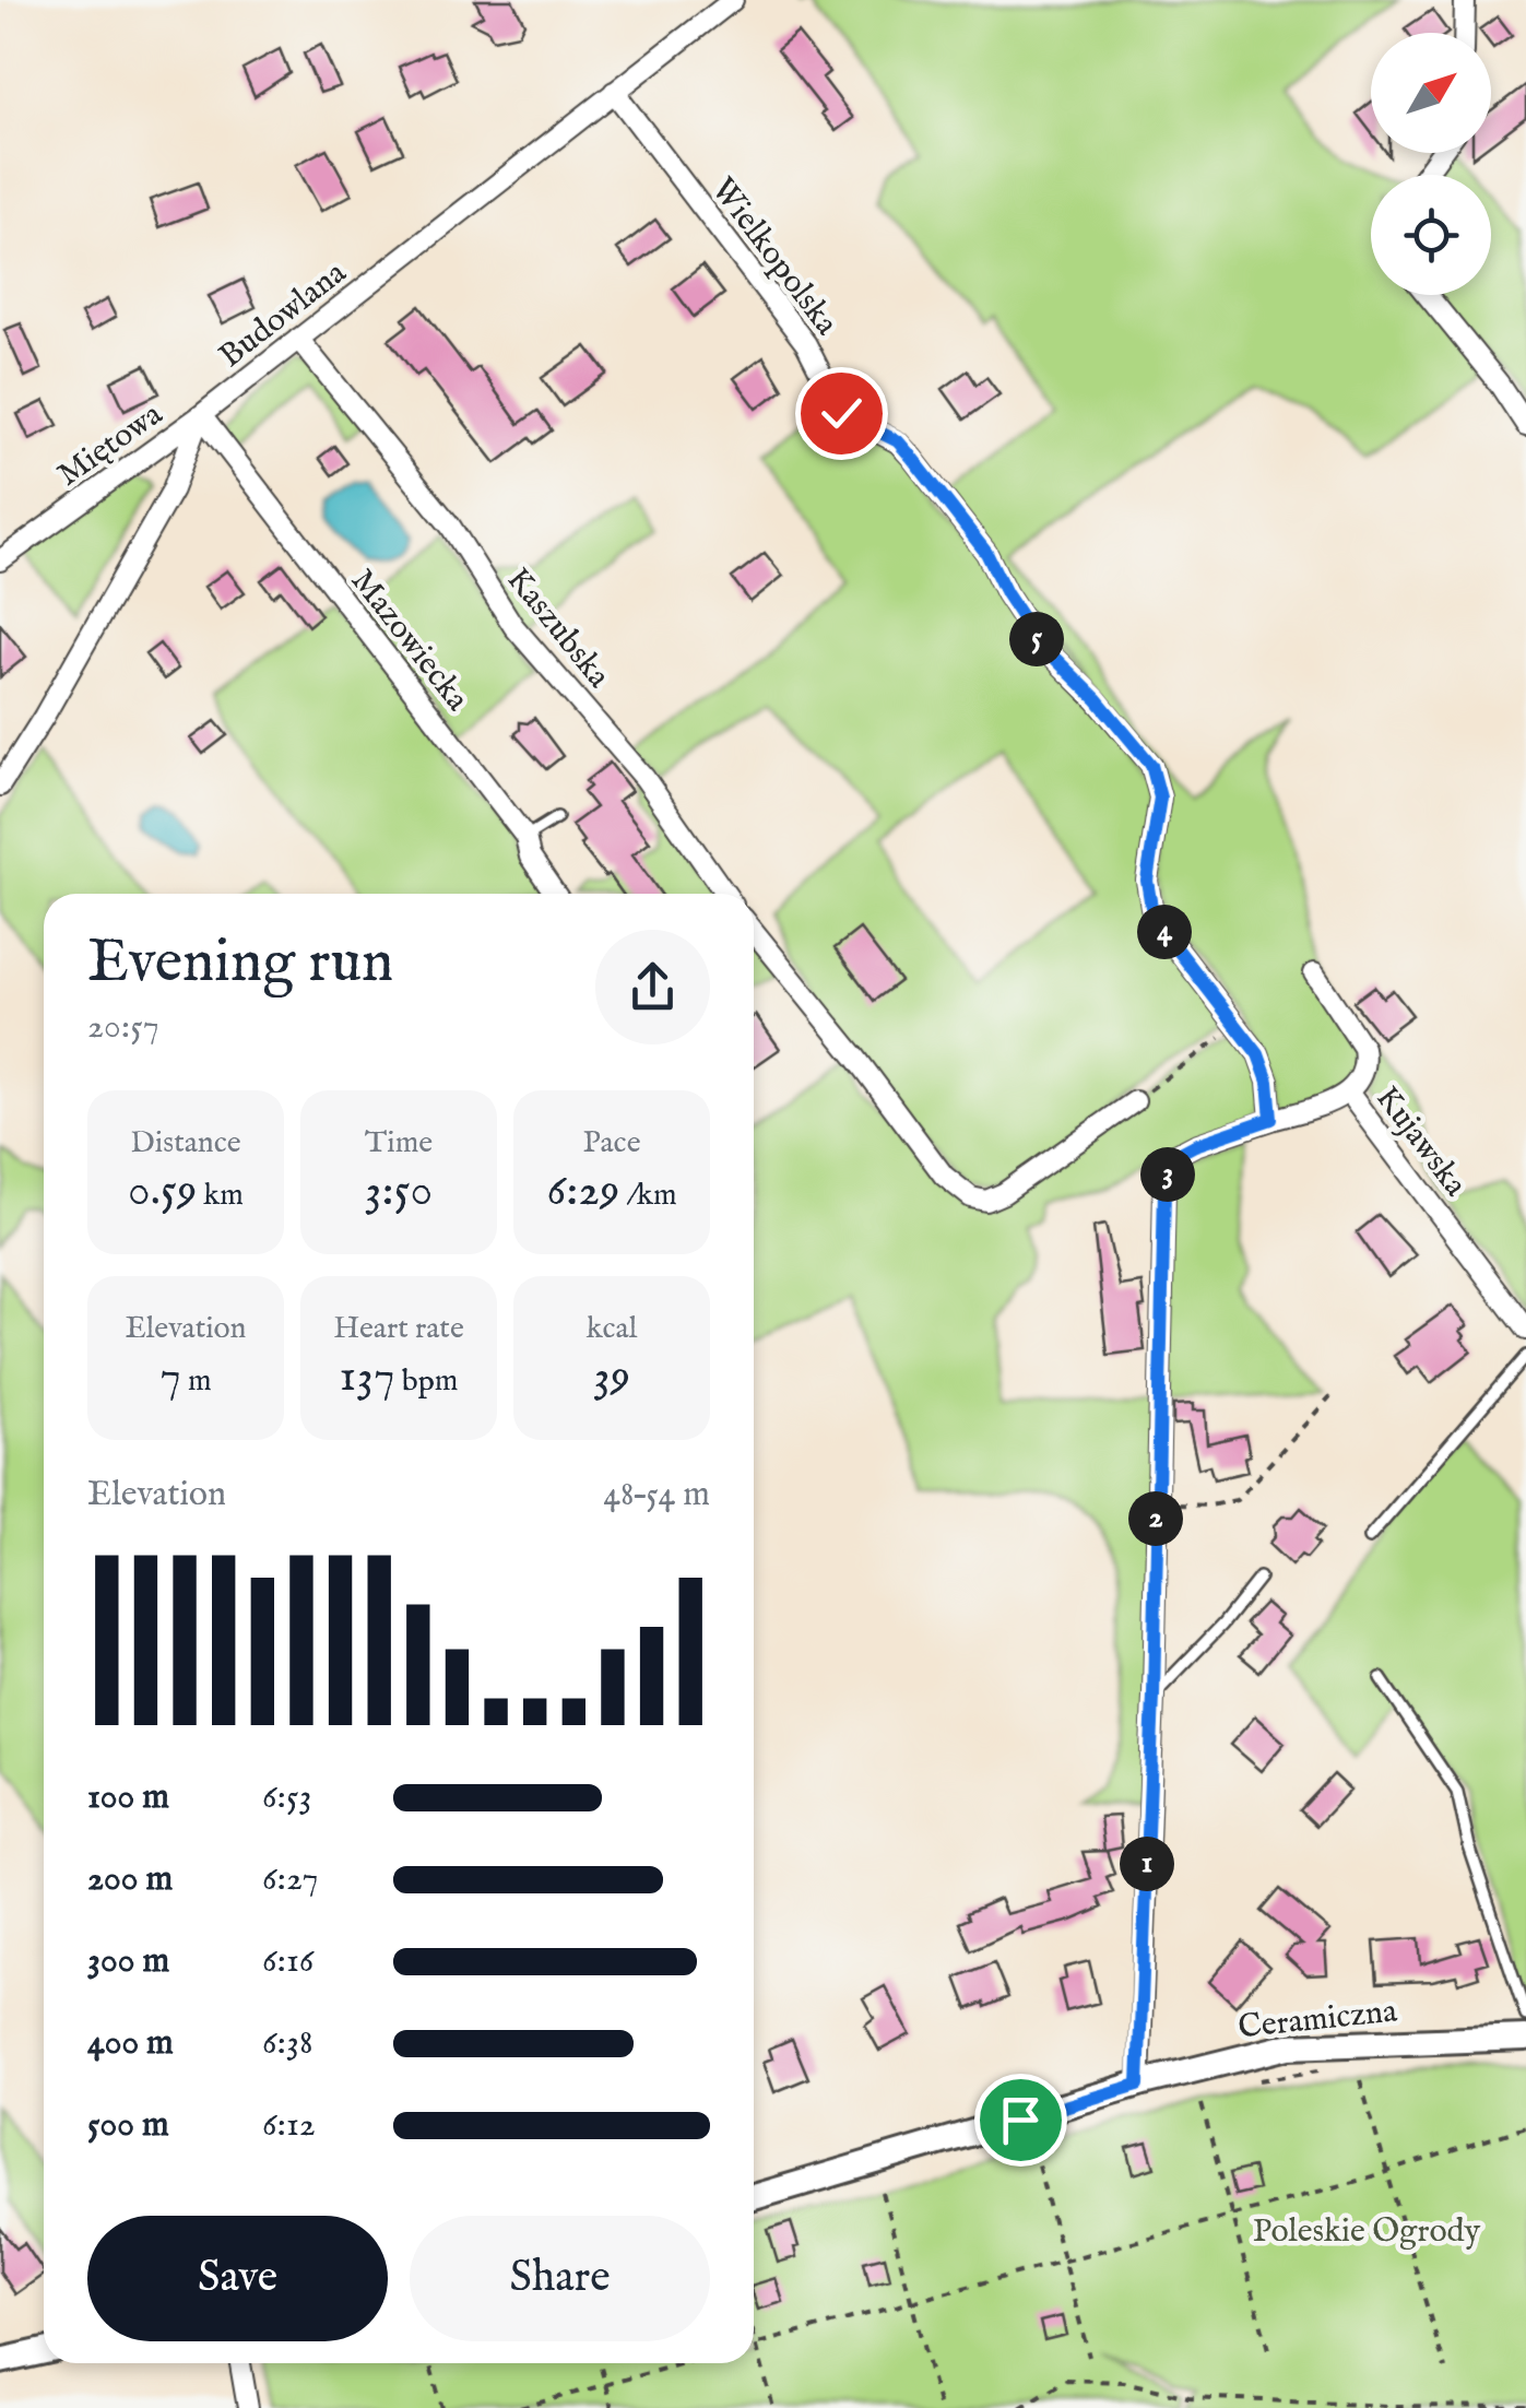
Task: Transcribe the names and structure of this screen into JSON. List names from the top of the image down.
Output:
{
  "streets": {
    "street": [
      "Wielkopolska",
      "Budowlana",
      "Miętowa",
      "Kaszubska",
      "Mazowiecka",
      "Kujawska",
      "Ceramiczna"
    ]
  },
  "crossings": [
    ["Wielkopolska", "Budowlana"],
    ["Wielkopolska", "Kujawska"],
    ["Budowlana", "Miętowa"],
    ["Budowlana", "Kaszubska"],
    ["Budowlana", "Mazowiecka"],
    ["Miętowa", "Mazowiecka"]
  ],
  "parks": ["Poleskie Ogrody"],
  "north": "top right",
  "page": {
    "pins": [
      "5",
      "4",
      "3",
      "2",
      "1"
    ],
    "heading": ["Evening run", "20:57"],
    "stats": [
      ["Distance", "0.59 km"],
      ["Time", "3:50"],
      ["Pace", "6:29 /km"],
      ["Elevation", "7 m"],
      ["Heart rate", "137 bpm"],
      ["kcal", "39"]
    ],
    "chart": ["Elevation", "48–54 m"],
    "list": [
      {
        "name": "100 m",
        "note": "6:53"
      },
      {
        "name": "200 m",
        "note": "6:27"
      },
      {
        "name": "300 m",
        "note": "6:16"
      },
      {
        "name": "400 m",
        "note": "6:38"
      },
      {
        "name": "500 m",
        "note": "6:12"
      }
    ],
    "buttons": ["Save", "Share"]
  }
}
